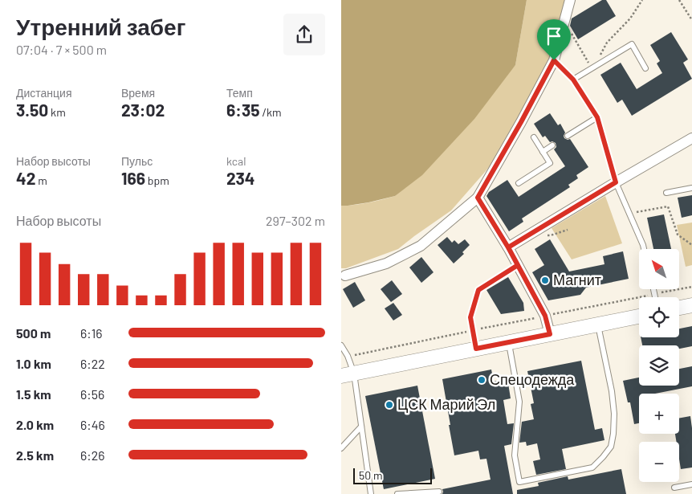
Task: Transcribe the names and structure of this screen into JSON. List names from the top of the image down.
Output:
{
  "places": ["Магнит", "Спецодежда", "ЦСК Марий Эл"],
  "scale_bar": "50 m",
  "north": "top left",
  "page": {
    "heading": ["Утренний забег", "07:04 · 7 × 500 m"],
    "stats": [
      ["Дистанция", "3.50 km"],
      ["Время", "23:02"],
      ["Темп", "6:35 /km"],
      ["Набор высоты", "42 m"],
      ["Пульс", "166 bpm"],
      ["kcal", "234"]
    ],
    "chart": ["Набор высоты", "297–302 m"],
    "map_buttons": ["+", "−"],
    "list": [
      {
        "name": "500 m",
        "note": "6:16"
      },
      {
        "name": "1.0 km",
        "note": "6:22"
      },
      {
        "name": "1.5 km",
        "note": "6:56"
      },
      {
        "name": "2.0 km",
        "note": "6:46"
      },
      {
        "name": "2.5 km",
        "note": "6:26"
      }
    ],
    "scale": "50 m"
  }
}
